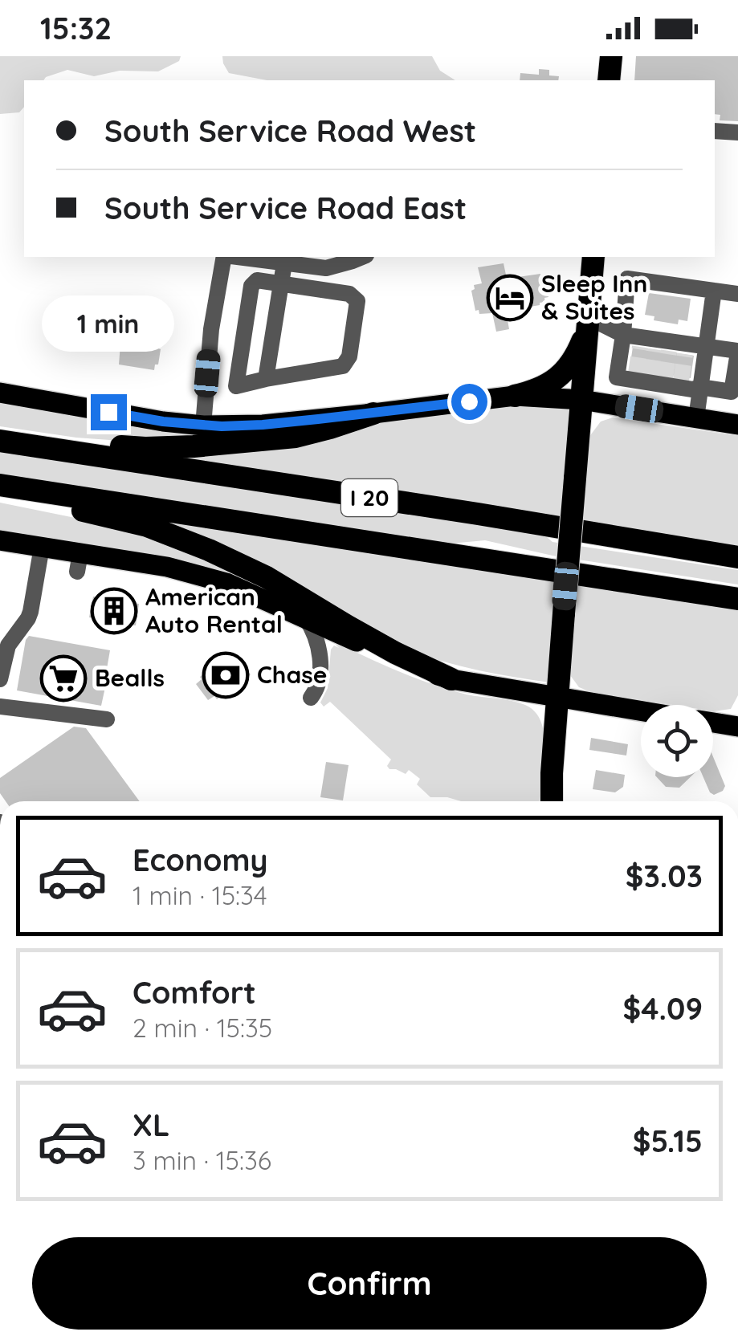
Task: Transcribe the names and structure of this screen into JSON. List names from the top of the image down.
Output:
{
  "streets": {
    "highway": ["I 20"]
  },
  "places": {
    "hotel": ["Sleep Inn & Suites"],
    "building": ["American Auto Rental"],
    "bank": ["Chase"],
    "supermarket": ["Bealls"]
  },
  "page": {
    "status": "15:32",
    "banner": ["South Service Road West", "South Service Road East"],
    "bubble": "1 min",
    "list": [
      {
        "name": "Economy",
        "note": "1 min · 15:34",
        "value": "$3.03"
      },
      {
        "name": "Comfort",
        "note": "2 min · 15:35",
        "value": "$4.09"
      },
      {
        "name": "XL",
        "note": "3 min · 15:36",
        "value": "$5.15"
      }
    ],
    "buttons": "Confirm"
  }
}
